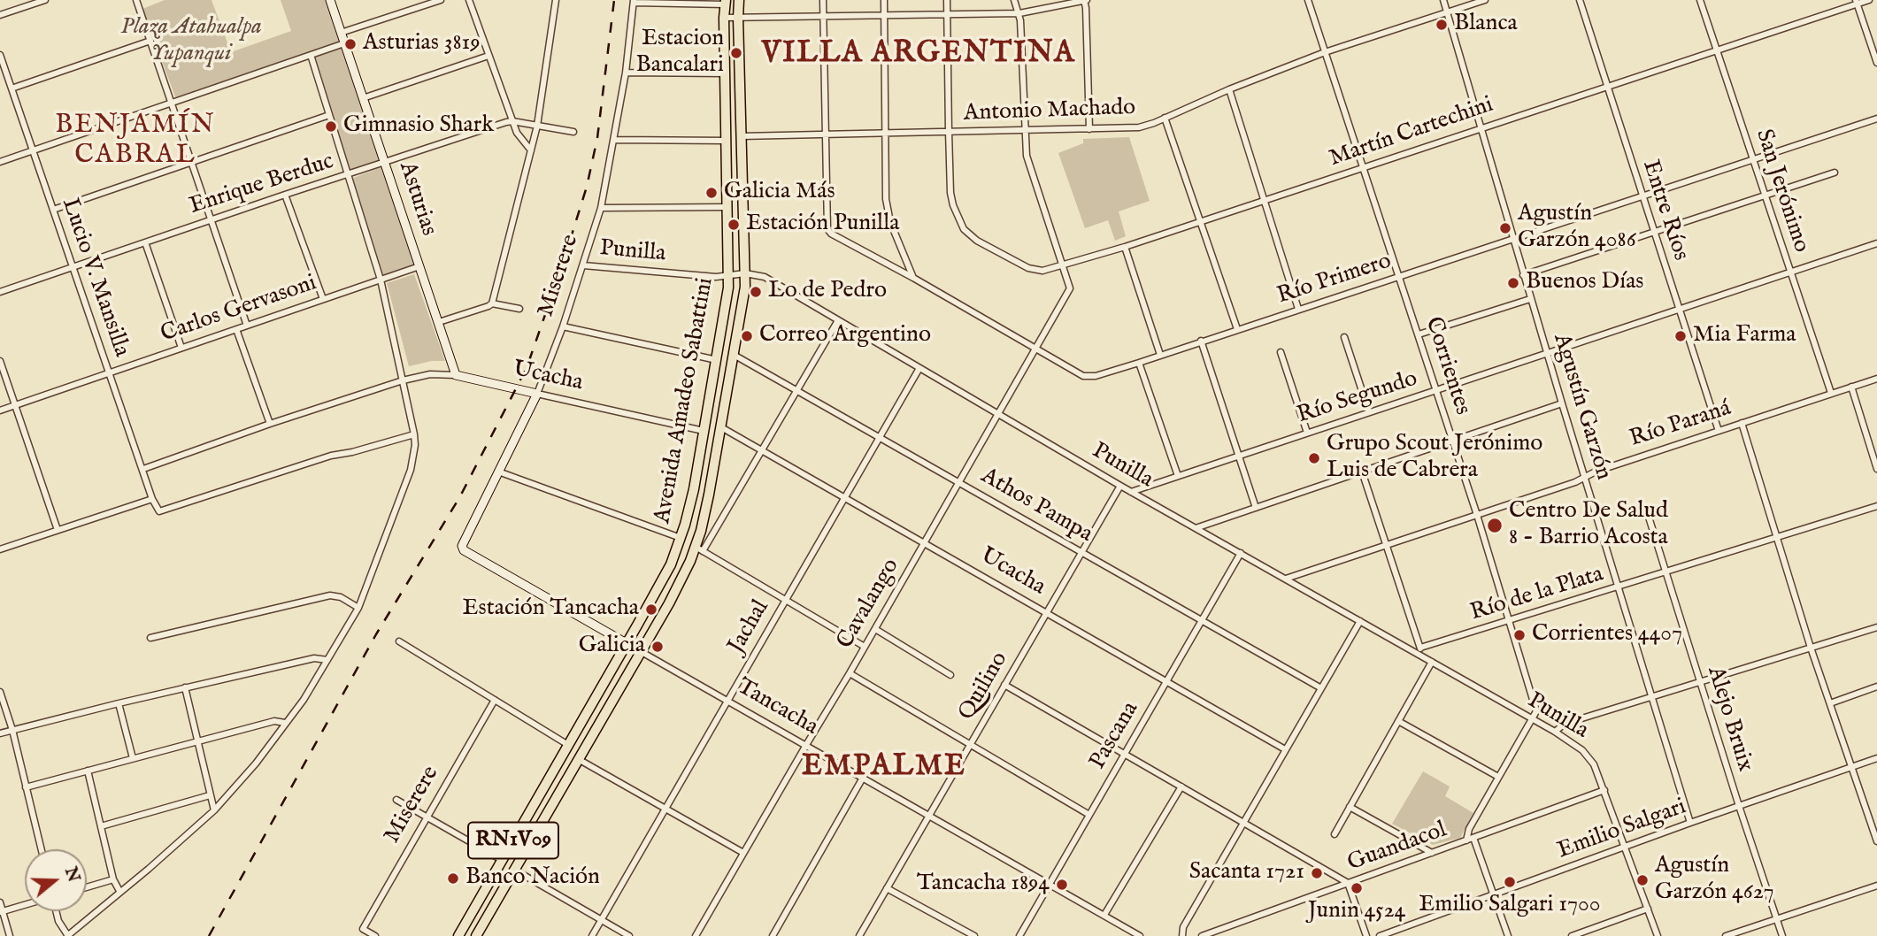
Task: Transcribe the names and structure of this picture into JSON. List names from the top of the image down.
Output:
{
  "streets": {
    "main road": ["Avenida Amadeo Sabattini", "RN1V09"],
    "street": [
      "Antonio Machado",
      "Martín Cartechini",
      "Enrique Berduc",
      "San Jerónimo",
      "Asturias",
      "Entre Ríos",
      "Punilla",
      "Miserere",
      "Lucio V. Mansilla",
      "Río Primero",
      "Carlos Gervasoni",
      "Corrientes",
      "Ucacha",
      "Río Segundo",
      "Agustín Garzón",
      "Río Paraná",
      "Athos Pampa",
      "Río de la Plata",
      "Cavalango",
      "Jachal",
      "Quilino",
      "Tancacha",
      "Alejo Bruix",
      "Pascana",
      "Emilio Salgari",
      "Guandacol"
    ]
  },
  "crossings": [
    ["Antonio Machado", "Martín Cartechini"],
    ["Antonio Machado", "Río Primero"],
    ["Antonio Machado", "Corrientes"],
    ["Antonio Machado", "Avenida Amadeo Sabattini"],
    ["Antonio Machado", "Agustín Garzón"],
    ["Martín Cartechini", "San Jerónimo"],
    ["Martín Cartechini", "Entre Ríos"],
    ["Martín Cartechini", "Corrientes"],
    ["Martín Cartechini", "Agustín Garzón"],
    ["Martín Cartechini", "Cavalango"],
    ["Enrique Berduc", "Asturias"],
    ["Enrique Berduc", "Lucio V. Mansilla"],
    ["San Jerónimo", "Río Primero"],
    ["San Jerónimo", "Río Segundo"],
    ["San Jerónimo", "Río Paraná"],
    ["Asturias", "Carlos Gervasoni"],
    ["Asturias", "Ucacha"],
    ["Entre Ríos", "Río Primero"],
    ["Entre Ríos", "Río Segundo"],
    ["Entre Ríos", "Río Paraná"],
    ["Punilla", "Miserere"],
    ["Punilla", "Corrientes"],
    ["Punilla", "Río Segundo"],
    ["Punilla", "Avenida Amadeo Sabattini"],
    ["Punilla", "Río Paraná"],
    ["Punilla", "Río de la Plata"],
    ["Punilla", "Cavalango"],
    ["Punilla", "Jachal"],
    ["Punilla", "Quilino"],
    ["Punilla", "Pascana"],
    ["Punilla", "Guandacol"],
    ["Miserere", "Ucacha"],
    ["Miserere", "Tancacha"],
    ["Lucio V. Mansilla", "Carlos Gervasoni"],
    ["Río Primero", "Corrientes"],
    ["Río Primero", "Agustín Garzón"],
    ["Río Primero", "Cavalango"],
    ["Corrientes", "Río Segundo"],
    ["Corrientes", "Río Paraná"],
    ["Corrientes", "Río de la Plata"],
    ["Ucacha", "Avenida Amadeo Sabattini"],
    ["Ucacha", "Cavalango"],
    ["Ucacha", "Jachal"],
    ["Ucacha", "Quilino"],
    ["Ucacha", "Pascana"],
    ["Río Segundo", "Agustín Garzón"],
    ["Avenida Amadeo Sabattini", "Athos Pampa"],
    ["Avenida Amadeo Sabattini", "Tancacha"],
    ["Agustín Garzón", "Río Paraná"],
    ["Agustín Garzón", "Río de la Plata"],
    ["Agustín Garzón", "Emilio Salgari"],
    ["Athos Pampa", "Cavalango"],
    ["Athos Pampa", "Jachal"],
    ["Athos Pampa", "Quilino"],
    ["Athos Pampa", "Pascana"],
    ["Río de la Plata", "Alejo Bruix"],
    ["Cavalango", "Tancacha"],
    ["Jachal", "Tancacha"],
    ["Quilino", "Tancacha"],
    ["Tancacha", "Pascana"],
    ["Alejo Bruix", "Emilio Salgari"]
  ],
  "districts": ["VILLA ARGENTINA", "BENJAMÍN CABRAL", "EMPALME"],
  "parks": ["Plaza Atahualpa Yupanqui"],
  "places": [
    "Blanca",
    "Asturias 3819",
    "Estacion Bancalari",
    "Gimnasio Shark",
    "Galicia Más",
    "Estación Punilla",
    "Agustín Garzón 4086",
    "Buenos Días",
    "Lo de Pedro",
    "Correo Argentino",
    "Mia Farma",
    "Grupo Scout Jerónimo Luis de Cabrera",
    "Centro De Salud 8 - Barrio Acosta",
    "Estación Tancacha",
    "Corrientes 4407",
    "Galicia",
    "Sacanta 1721",
    "Banco Nación",
    "Agustín Garzón 4627",
    "Emilio Salgari 1700",
    "Tancacha 1894",
    "Junin 4524"
  ],
  "north": "right"
}
